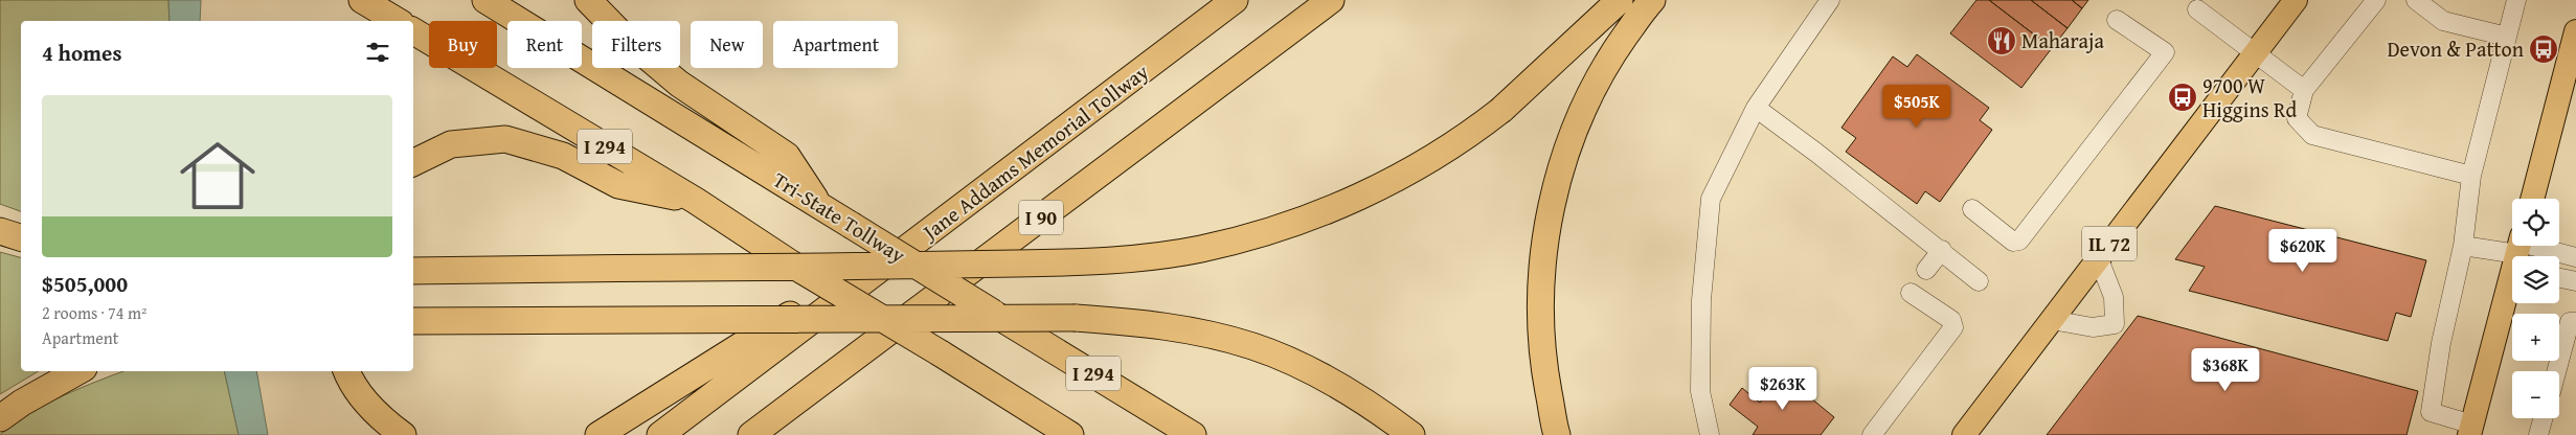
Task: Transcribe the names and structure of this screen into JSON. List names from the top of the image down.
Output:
{
  "streets": {
    "highway": [
      "I 294",
      "Jane Addams Memorial Tollway",
      "Tri-State Tollway",
      "I 90"
    ],
    "main road": ["IL 72"]
  },
  "places": {
    "restaurant": ["Maharaja"],
    "bus stop": ["Devon & Patton", "9700 W Higgins Rd"]
  },
  "page": {
    "chip": [
      "Buy",
      "Rent",
      "Filters",
      "New",
      "Apartment"
    ],
    "heading": "4 homes",
    "list": [
      {
        "name": "$505,000",
        "note": "2 rooms · 74 m² · Apartment"
      }
    ],
    "price": [
      "$505K",
      "$620K",
      "$368K",
      "$263K"
    ],
    "map_buttons": ["+", "−"]
  }
}
